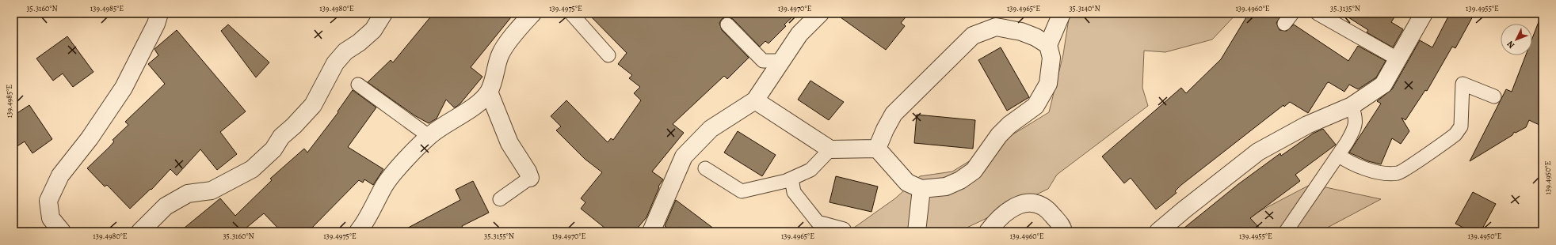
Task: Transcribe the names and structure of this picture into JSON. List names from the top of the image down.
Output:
{
  "north": "bottom left",
  "coordinates": [
    "35.3160°N",
    "139.4985°E",
    "139.4980°E",
    "139.4975°E",
    "139.4970°E",
    "139.4965°E",
    "35.3140°N",
    "139.4960°E",
    "35.3135°N",
    "139.4955°E",
    "139.4950°E",
    "35.3155°N"
  ]
}
